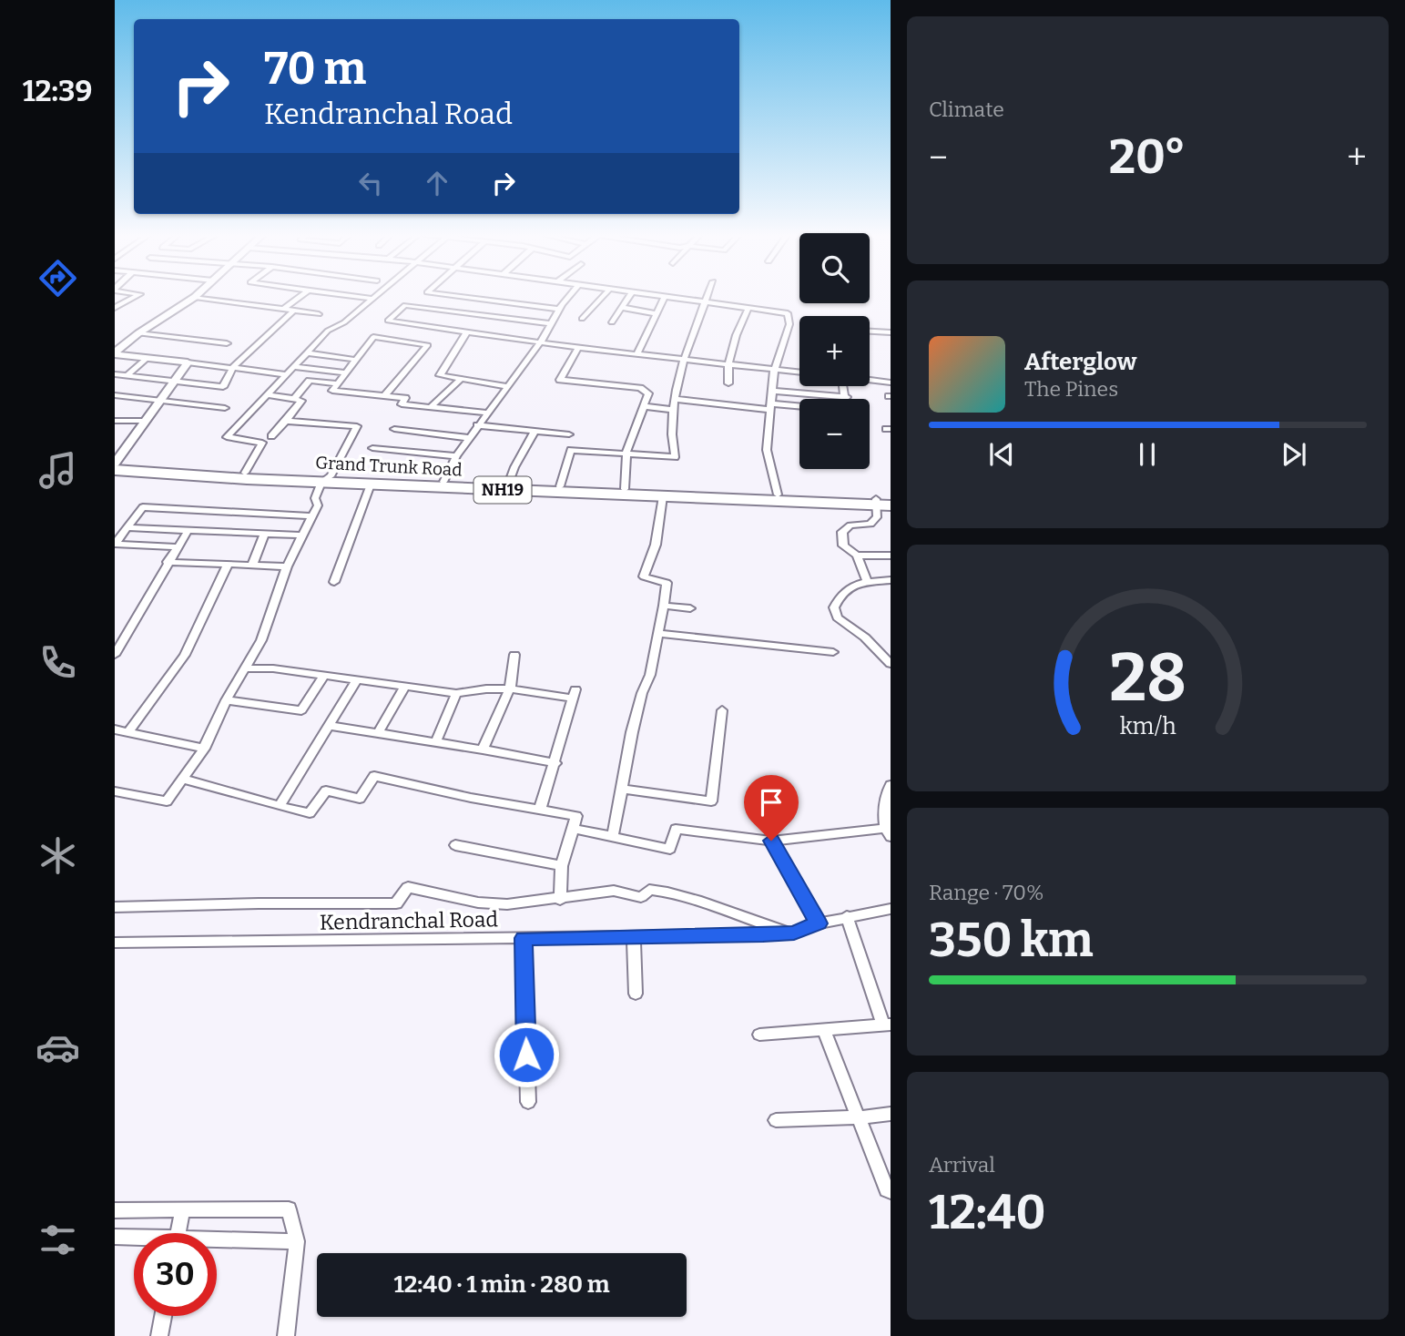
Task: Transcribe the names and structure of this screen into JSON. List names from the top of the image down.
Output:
{
  "streets": {
    "highway": ["Grand Trunk Road", "NH19"],
    "street": ["Kendranchal Road"]
  },
  "page": {
    "tabs": "12:39",
    "tile": [
      "Climate",
      ["Range · 70%", "350 km"],
      ["Arrival", "12:40"]
    ],
    "turn": ["70 m", "Kendranchal Road"],
    "heat": ["−", "20°", "+"],
    "map_buttons": ["+", "−"],
    "song": ["Afterglow", "The Pines"],
    "limit": "30",
    "trip": "12:40 · 1 min · 280 m",
    "gauge": ["28", "km/h"]
  }
}
